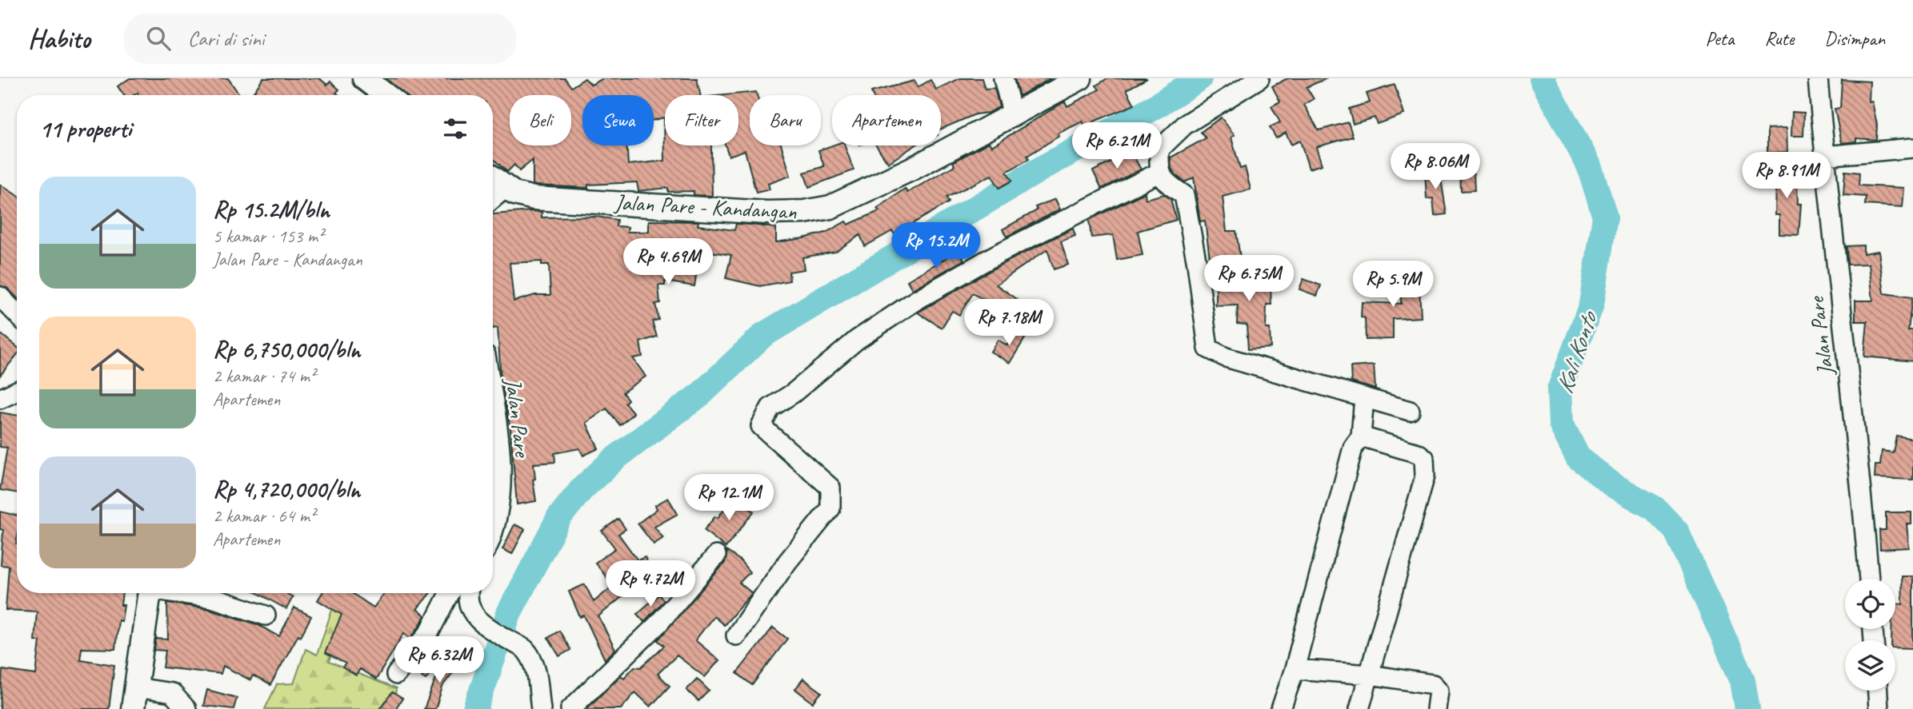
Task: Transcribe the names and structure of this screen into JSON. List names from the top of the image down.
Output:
{
  "streets": {
    "main road": ["Jalan Pare - Kandangan"],
    "street": ["Jalan Pare"]
  },
  "water": ["Kali Konto"],
  "page": {
    "header": "Habito",
    "search": "Cari di sini",
    "nav": ["Peta", "Rute", "Disimpan"],
    "chip": [
      "Beli",
      "Sewa",
      "Filter",
      "Baru",
      "Apartemen"
    ],
    "heading": "11 properti",
    "price": [
      "Rp 6.21M",
      "Rp 8.06M",
      "Rp 8.91M",
      "Rp 15.2M",
      "Rp 4.69M",
      "Rp 6.75M",
      "Rp 5.9M",
      "Rp 7.18M",
      "Rp 12.1M",
      "Rp 4.72M",
      "Rp 6.32M"
    ],
    "list": [
      {
        "name": "Rp 15.2M/bln",
        "note": "5 kamar · 153 m² · Jalan Pare - Kandangan"
      },
      {
        "name": "Rp 6,750,000/bln",
        "note": "2 kamar · 74 m² · Apartemen"
      },
      {
        "name": "Rp 4,720,000/bln",
        "note": "2 kamar · 64 m² · Apartemen"
      }
    ]
  }
}
